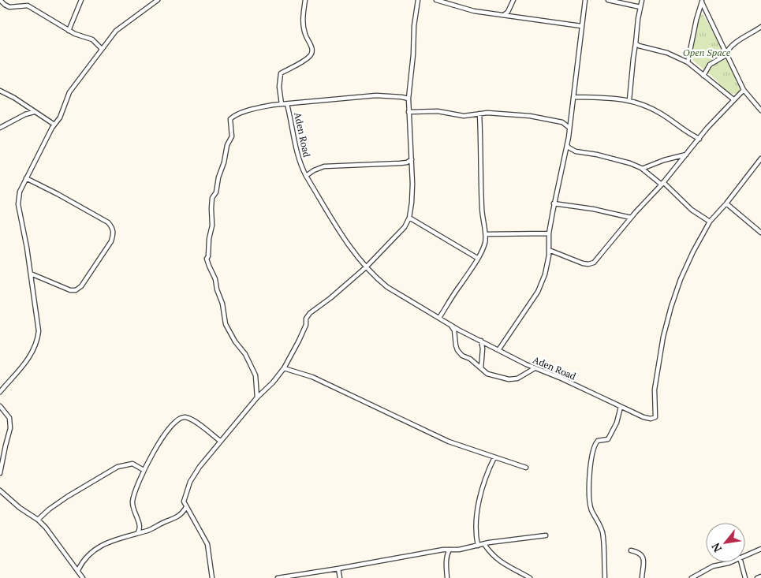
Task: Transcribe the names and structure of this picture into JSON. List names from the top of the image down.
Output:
{
  "streets": {
    "street": ["Aden Road"]
  },
  "parks": ["Open Space"],
  "north": "bottom left"
}
